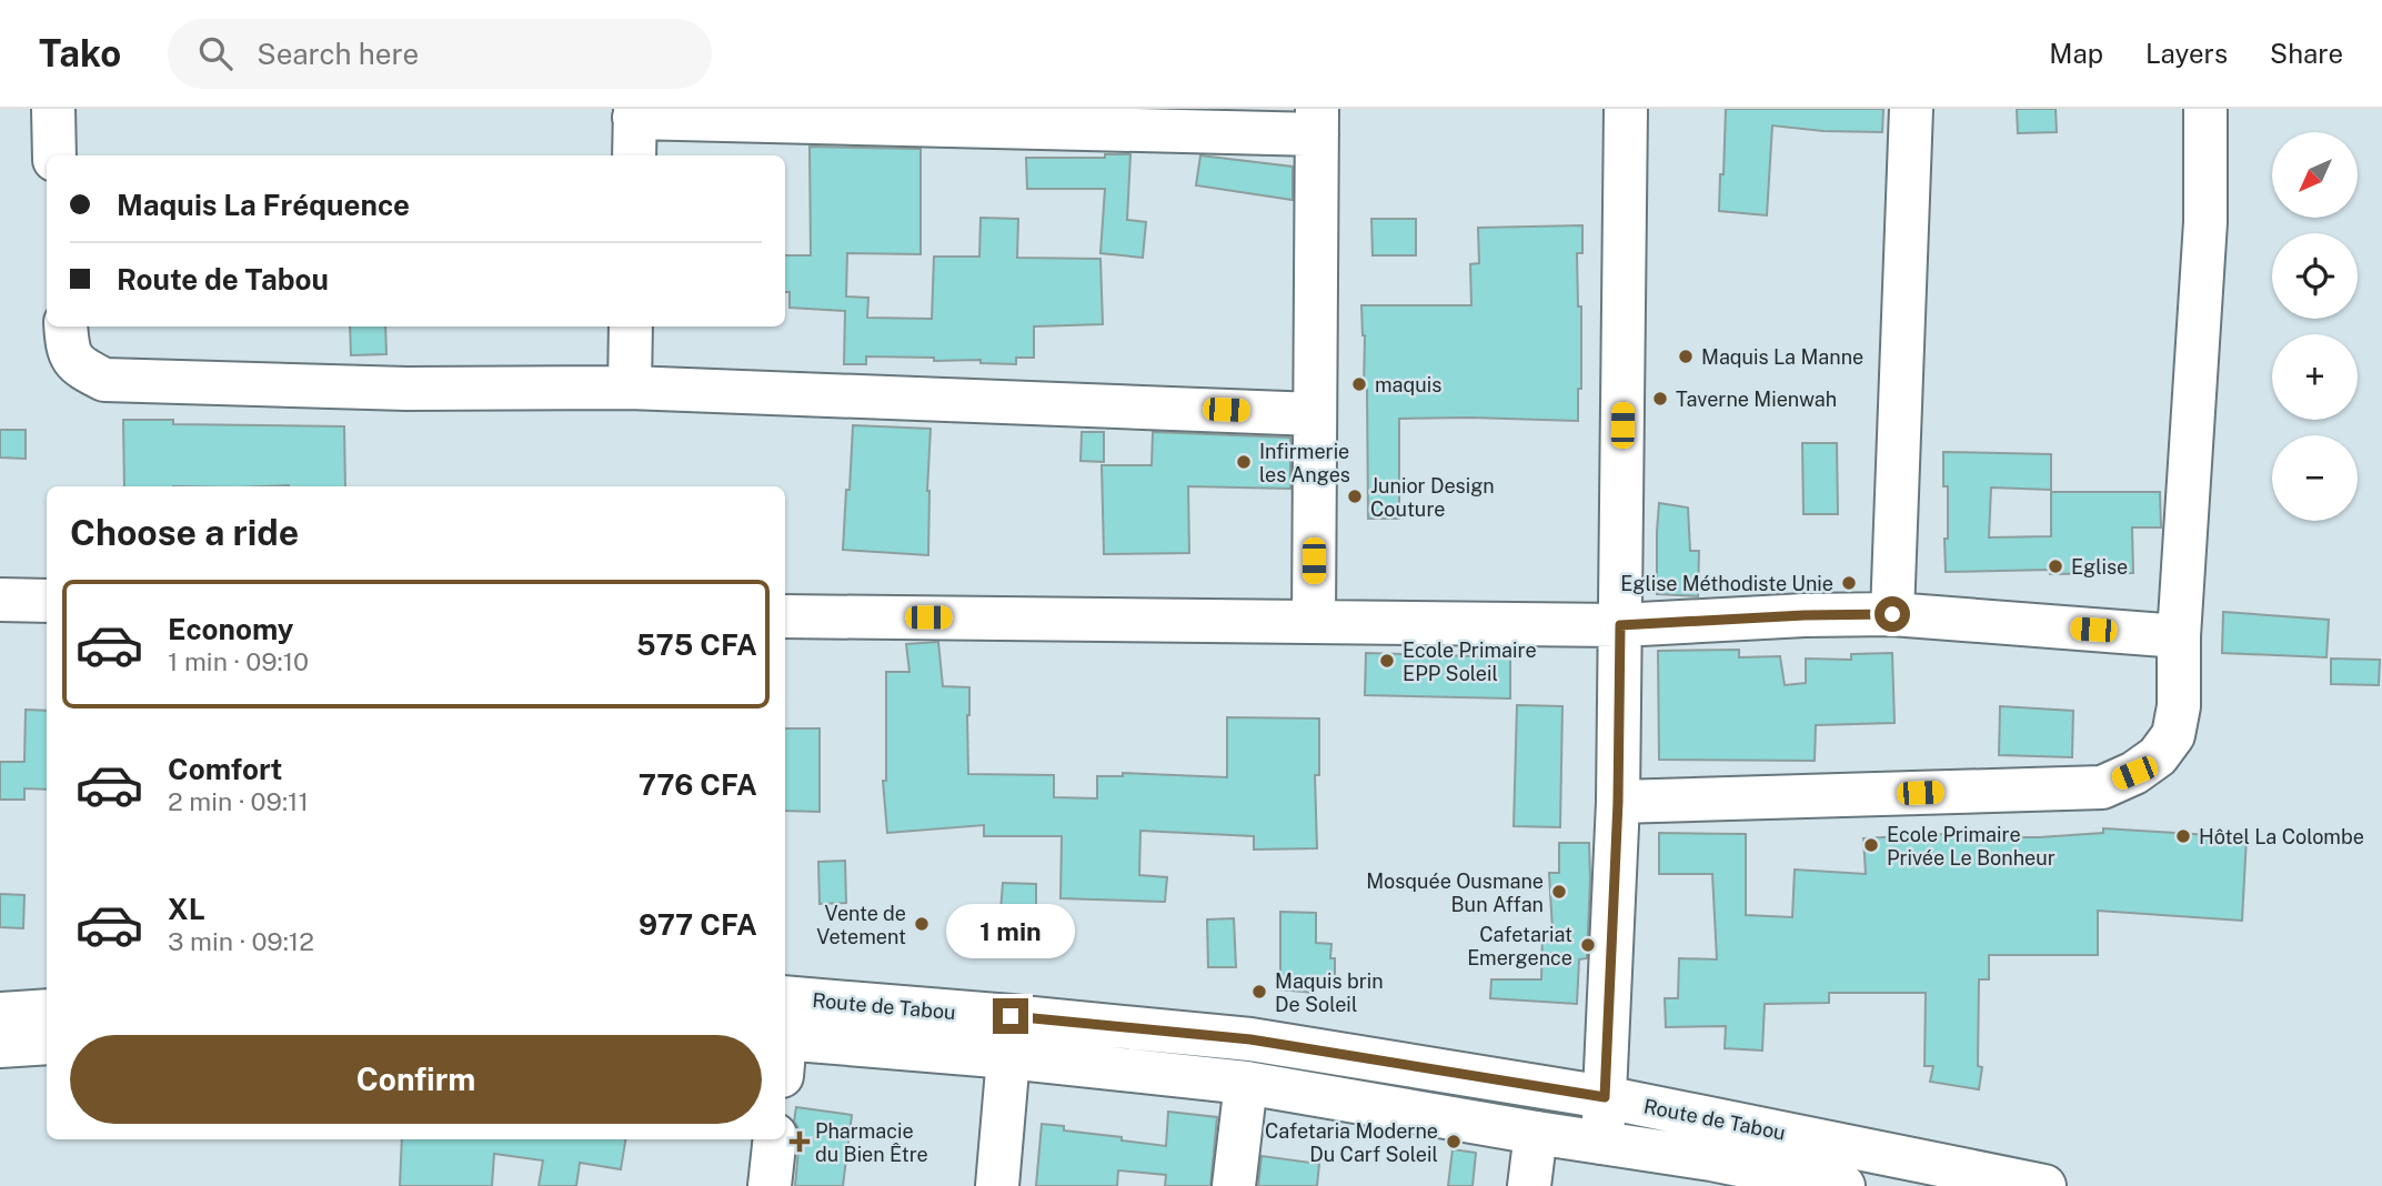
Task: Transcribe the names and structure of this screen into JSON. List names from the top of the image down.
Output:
{
  "streets": {
    "street": ["Route de Tabou"]
  },
  "places": {
    "other": [
      "Maquis La Manne",
      "maquis",
      "Taverne Mienwah",
      "Infirmerie les Anges",
      "Junior Design Couture",
      "Eglise",
      "Eglise Méthodiste Unie",
      "Ecole Primaire EPP Soleil",
      "Hôtel La Colombe",
      "Ecole Primaire Privée Le Bonheur",
      "Mosquée Ousmane Bun Affan",
      "Vente de Vetement",
      "Cafetariat Emergence",
      "Maquis brin De Soleil",
      "Cafetaria Moderne Du Carf Soleil"
    ],
    "health": ["Pharmacie du Bien Être"]
  },
  "north": "bottom left",
  "page": {
    "header": "Tako",
    "search": "Search here",
    "nav": ["Map", "Layers", "Share"],
    "map_buttons": ["+", "−"],
    "banner": ["Maquis La Fréquence", "Route de Tabou"],
    "heading": "Choose a ride",
    "list": [
      {
        "name": "Economy",
        "note": "1 min · 09:10",
        "value": "575 CFA"
      },
      {
        "name": "Comfort",
        "note": "2 min · 09:11",
        "value": "776 CFA"
      },
      {
        "name": "XL",
        "note": "3 min · 09:12",
        "value": "977 CFA"
      }
    ],
    "bubble": "1 min",
    "buttons": "Confirm"
  }
}
